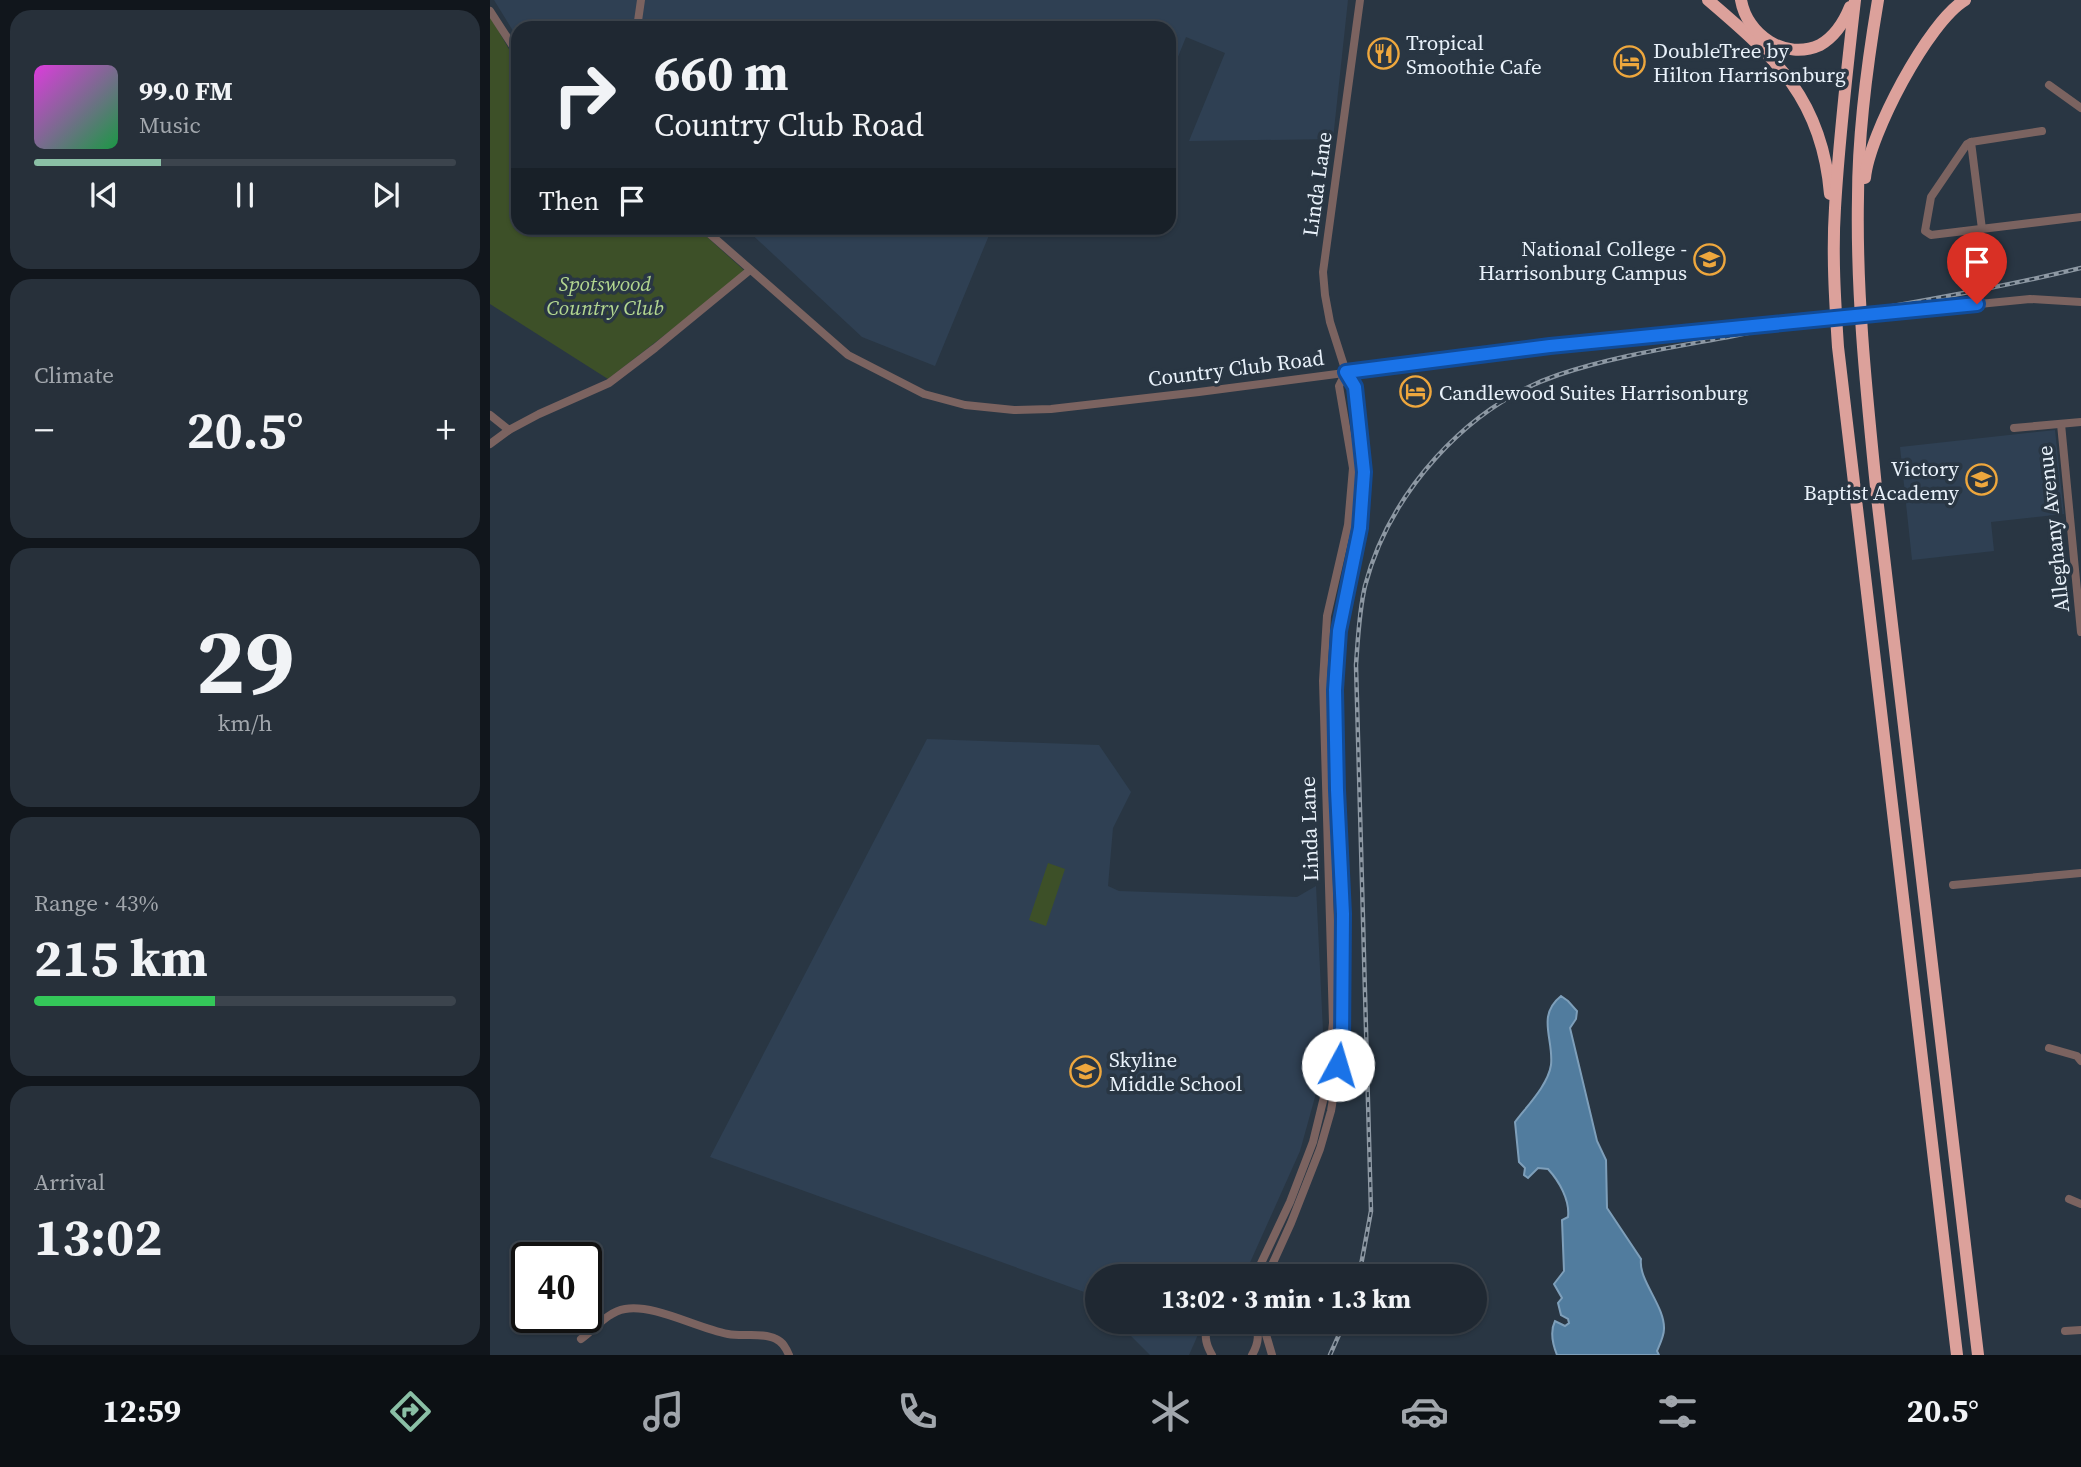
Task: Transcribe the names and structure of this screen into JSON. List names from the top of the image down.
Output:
{
  "streets": {
    "street": ["Linda Lane", "Country Club Road", "Alleghany Avenue"]
  },
  "crossings": [
    ["Linda Lane", "Country Club Road"]
  ],
  "parks": ["Spotswood Country Club"],
  "places": {
    "restaurant": ["Tropical Smoothie Cafe"],
    "hotel": ["DoubleTree by Hilton Harrisonburg", "Candlewood Suites Harrisonburg"],
    "school or university": ["National College - Harrisonburg Campus", "Victory Baptist Academy", "Skyline Middle School"]
  },
  "page": {
    "turn": ["660 m", "Country Club Road"],
    "song": ["99.0 FM", "Music"],
    "then": "Then",
    "tile": [
      "Climate",
      ["29", "km/h"],
      ["Range · 43%", "215 km"],
      ["Arrival", "13:02"]
    ],
    "heat": ["−", "20.5°", "+"],
    "limit": "40",
    "trip": "13:02 · 3 min · 1.3 km",
    "tabs": ["12:59", "20.5°"]
  }
}
